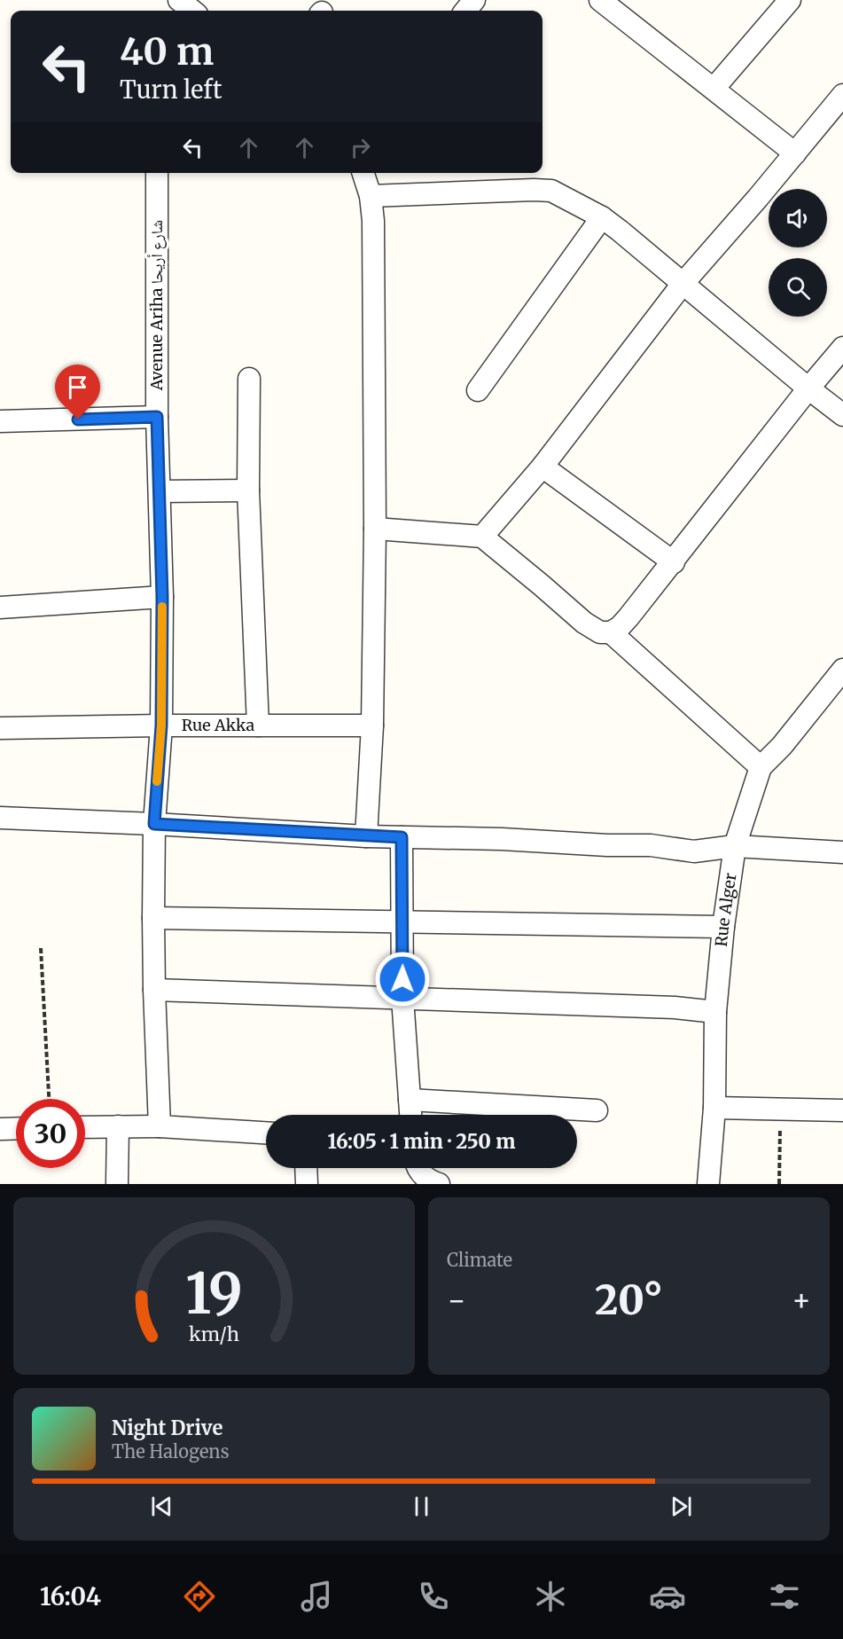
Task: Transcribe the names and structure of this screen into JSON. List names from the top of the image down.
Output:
{
  "streets": {
    "street": ["Avenue Ariha شارع أريحا", "Rue Akka", "Rue Alger"]
  },
  "crossings": [
    ["Avenue Ariha شارع أريحا", "Rue Akka"]
  ],
  "page": {
    "turn": ["40 m", "Turn left"],
    "limit": "30",
    "trip": "16:05 · 1 min · 250 m",
    "tile": "Climate",
    "heat": ["−", "20°", "+"],
    "song": ["Night Drive", "The Halogens"],
    "tabs": "16:04",
    "gauge": ["19", "km/h"]
  }
}
